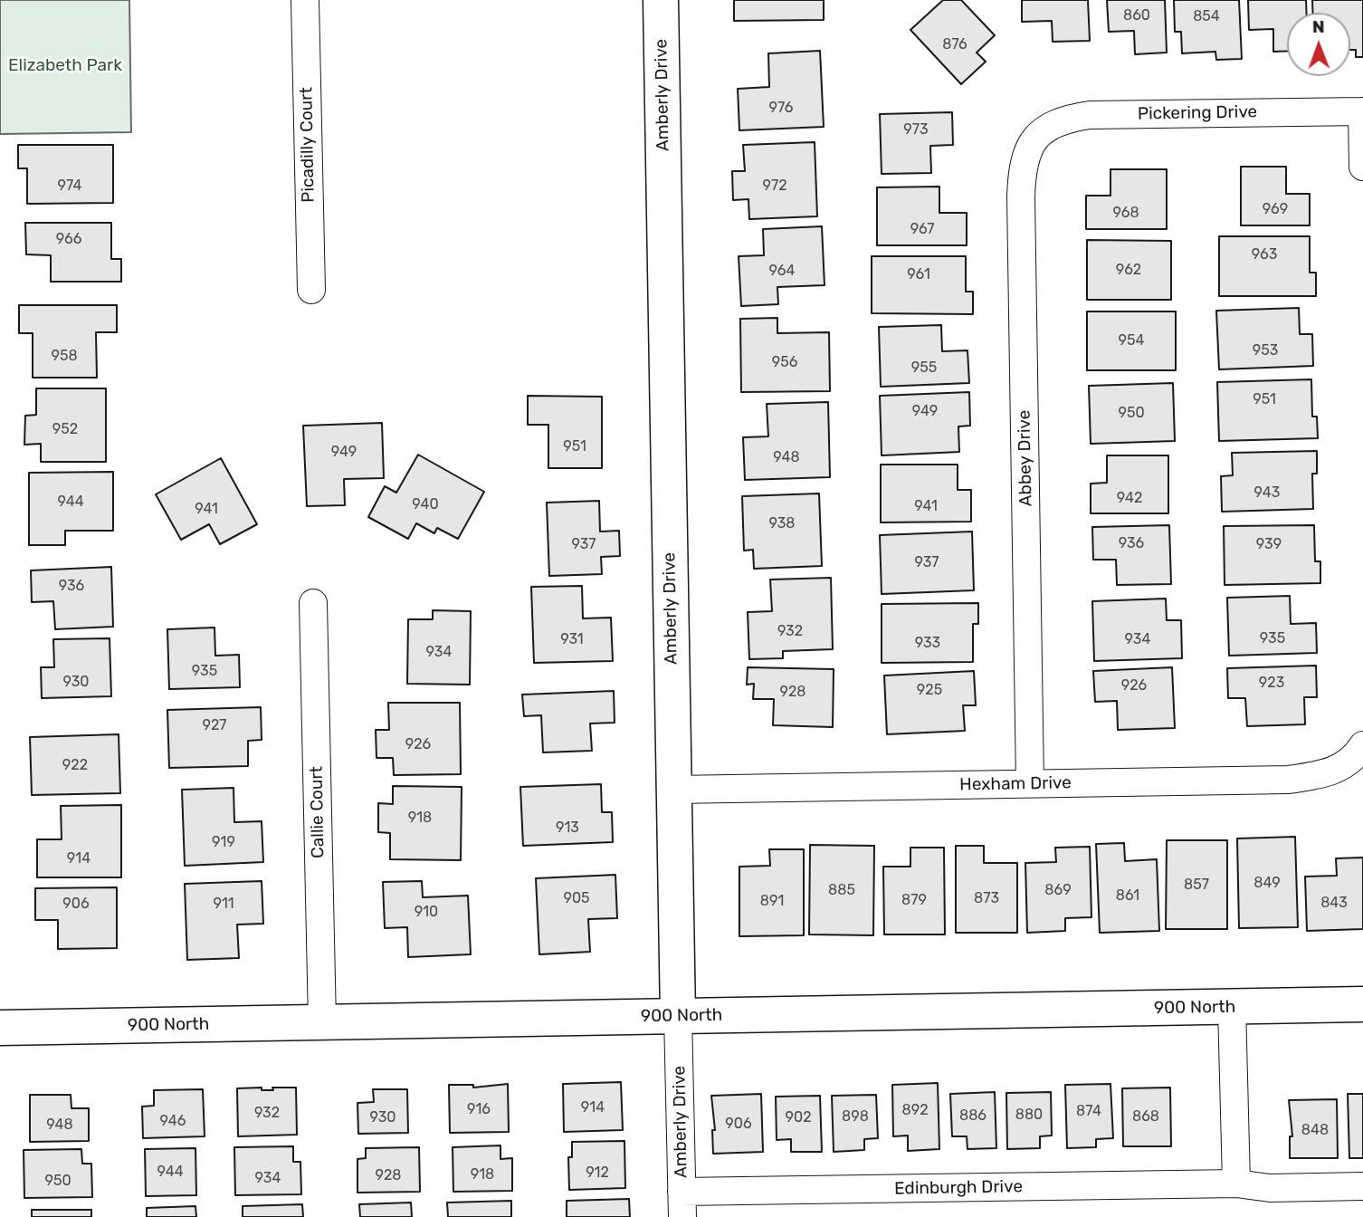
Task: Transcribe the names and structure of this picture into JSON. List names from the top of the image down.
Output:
{
  "streets": {
    "street": [
      "Amberly Drive",
      "Pickering Drive",
      "Picadilly Court",
      "Abbey Drive",
      "Hexham Drive",
      "Callie Court",
      "900 North",
      "Edinburgh Drive"
    ]
  },
  "crossings": [
    ["Amberly Drive", "Hexham Drive"],
    ["Amberly Drive", "900 North"],
    ["Amberly Drive", "Edinburgh Drive"],
    ["Pickering Drive", "Abbey Drive"],
    ["Abbey Drive", "Hexham Drive"],
    ["Callie Court", "900 North"]
  ],
  "parks": ["Elizabeth Park"],
  "house_numbers": [
    "860",
    "854",
    "876",
    "976",
    "973",
    "974",
    "972",
    "969",
    "968",
    "967",
    "966",
    "963",
    "962",
    "964",
    "961",
    "954",
    "953",
    "958",
    "956",
    "955",
    "951",
    "949",
    "950",
    "952",
    "951",
    "949",
    "948",
    "943",
    "942",
    "944",
    "940",
    "941",
    "941",
    "938",
    "936",
    "937",
    "939",
    "937",
    "936",
    "932",
    "935",
    "931",
    "934",
    "933",
    "934",
    "935",
    "930",
    "923",
    "926",
    "925",
    "928",
    "927",
    "926",
    "922",
    "918",
    "913",
    "919",
    "914",
    "849",
    "857",
    "885",
    "869",
    "861",
    "905",
    "873",
    "879",
    "891",
    "843",
    "906",
    "911",
    "910",
    "914",
    "916",
    "892",
    "874",
    "932",
    "880",
    "886",
    "898",
    "868",
    "930",
    "902",
    "946",
    "906",
    "948",
    "848",
    "944",
    "912",
    "918",
    "928",
    "934",
    "950"
  ],
  "north": "top"
}
